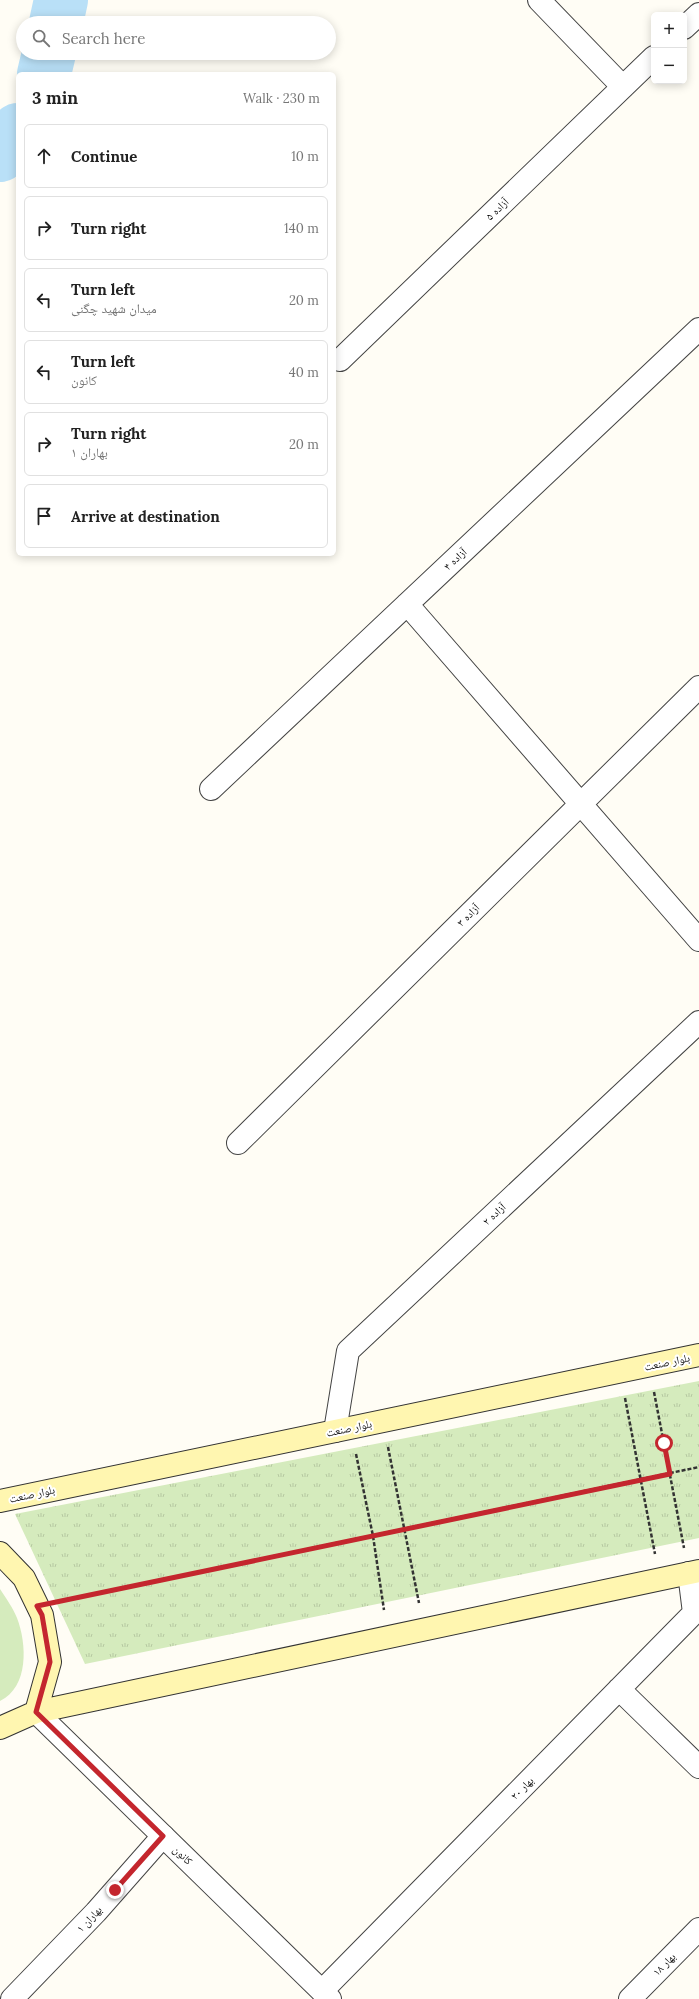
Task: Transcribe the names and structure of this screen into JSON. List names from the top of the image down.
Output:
{
  "streets": {
    "main road": ["بلوار صنعت"],
    "street": [
      "آزاده ۵",
      "آزاده ۴",
      "آزاده ۳",
      "آزاده ۲",
      "بهار ۲۰",
      "کانون",
      "بهاران ۱",
      "بهار ۱۸"
    ]
  },
  "crossings": [
    ["آزاده ۲", "بلوار صنعت"],
    ["بهار ۲۰", "کانون"],
    ["کانون", "بهاران ۱"]
  ],
  "page": {
    "map_buttons": ["+", "−"],
    "search": "Search here",
    "heading": ["3 min", "Walk · 230 m"],
    "list": [
      ["Continue", "10 m"],
      ["Turn right", "140 m"],
      ["Turn left", "میدان شهید چگنی", "20 m"],
      ["Turn left", "کانون", "40 m"],
      ["Turn right", "بهاران ۱", "20 m"],
      "Arrive at destination"
    ]
  }
}
